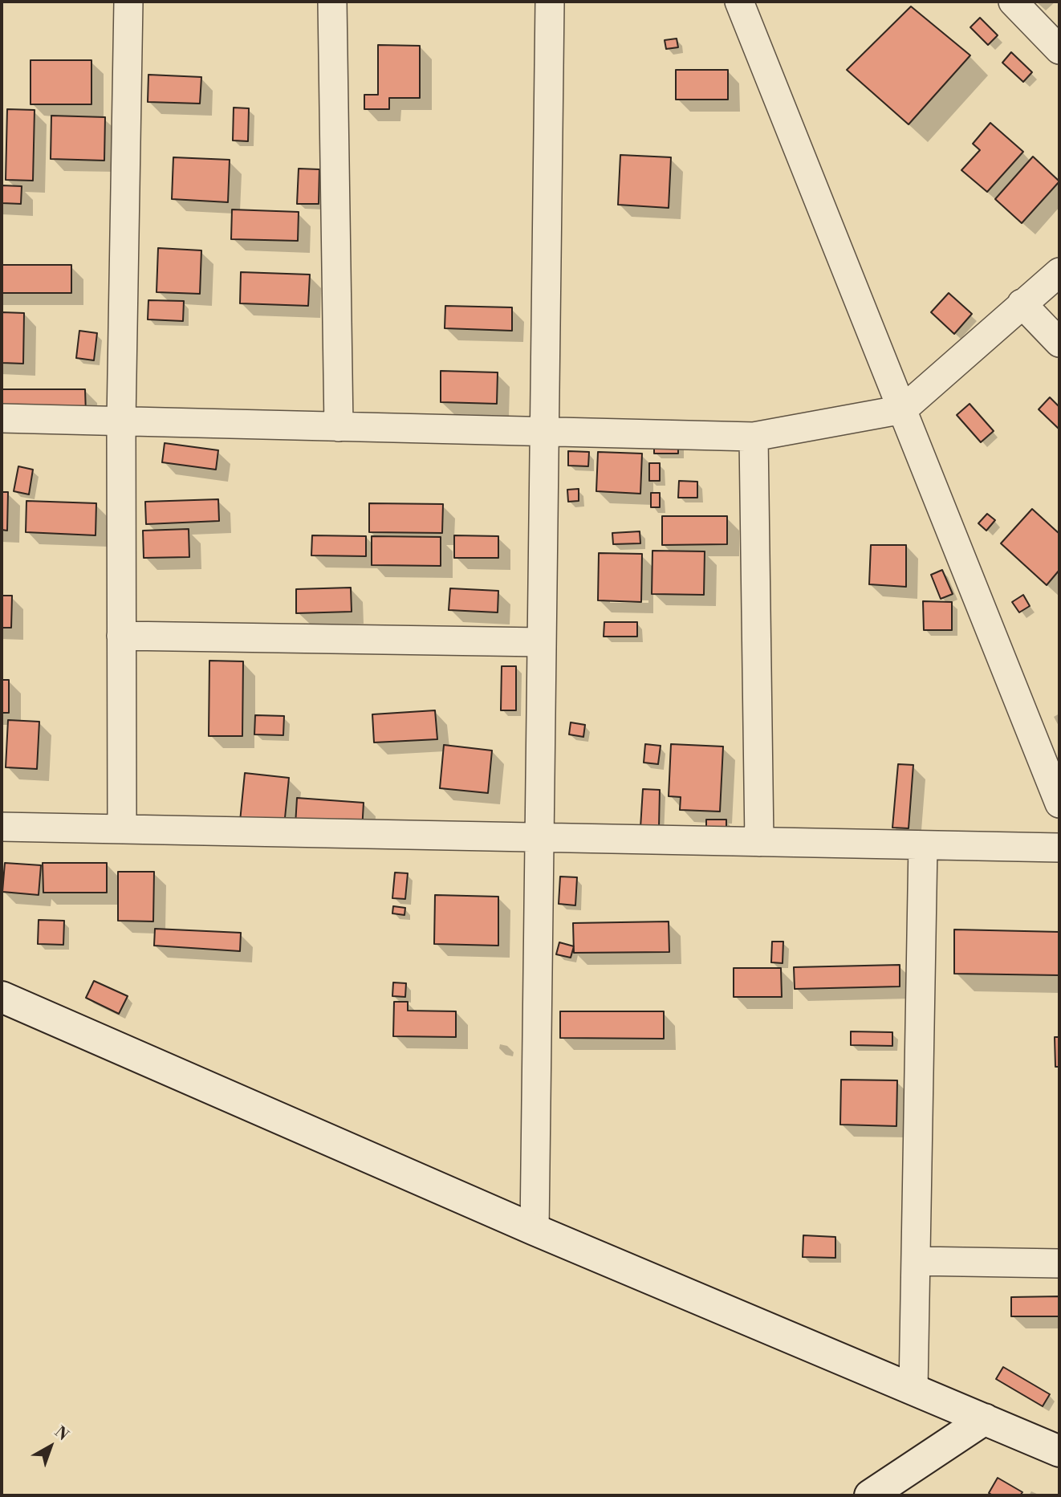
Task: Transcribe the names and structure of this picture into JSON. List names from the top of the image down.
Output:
{
  "north": "top right"
}
